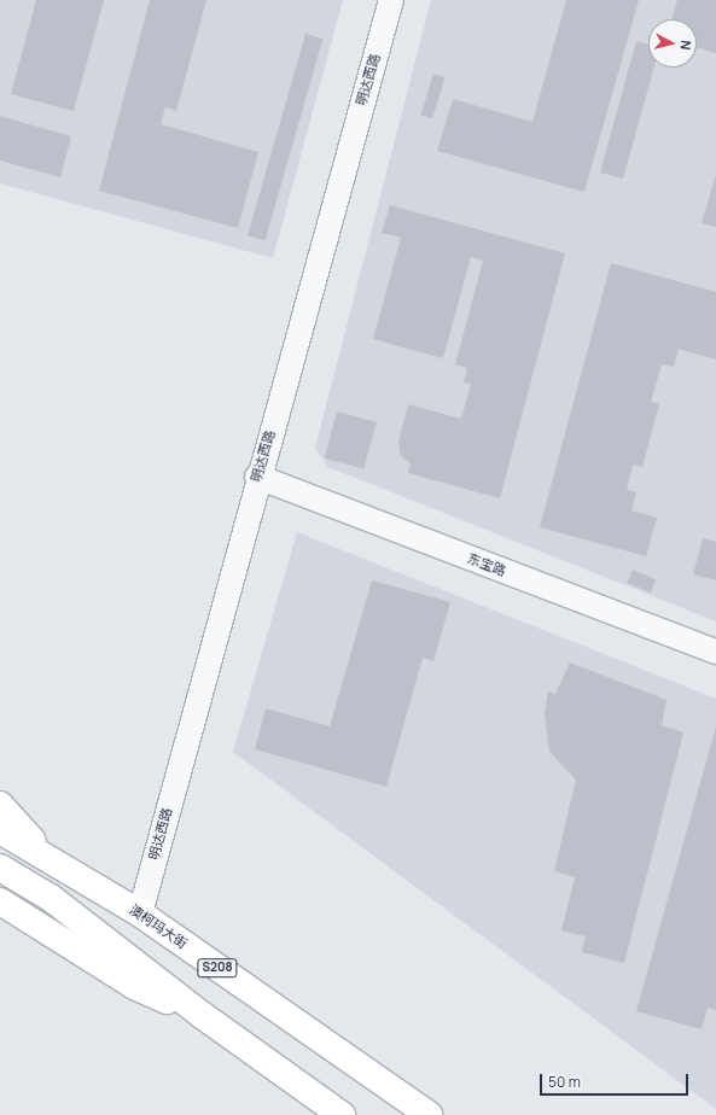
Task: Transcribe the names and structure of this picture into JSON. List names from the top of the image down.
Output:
{
  "streets": {
    "main road": ["澳柯玛大街", "S208"],
    "street": ["明达西路", "东宝路"]
  },
  "crossings": [
    ["明达西路", "东宝路"],
    ["明达西路", "澳柯玛大街"]
  ],
  "scale_bar": "50 m",
  "north": "right"
}
